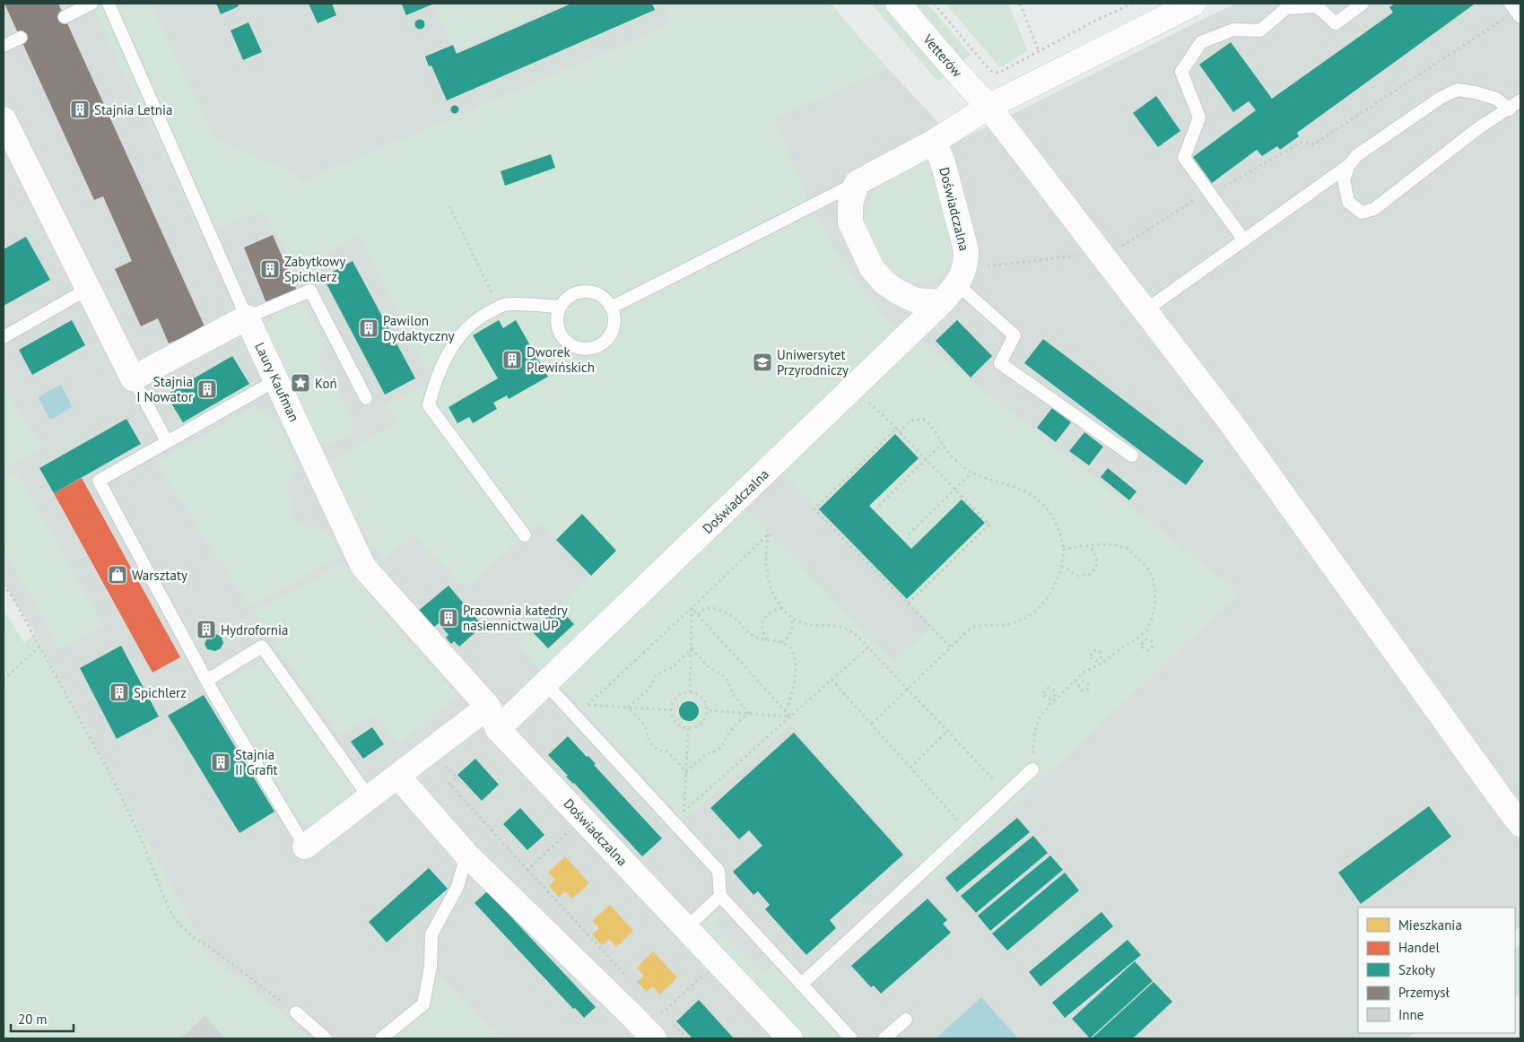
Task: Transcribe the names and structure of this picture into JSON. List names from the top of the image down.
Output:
{
  "streets": {
    "street": ["Vetterów", "Doświadczalna", "Laury Kaufman"]
  },
  "crossings": [
    ["Doświadczalna", "Laury Kaufman"]
  ],
  "places": {
    "building": [
      "Stajnia Letnia",
      "Zabytkowy Spichlerz",
      "Pawilon Dydaktyczny",
      "Dworek Plewińskich",
      "Stajnia I Nowator",
      "Pracownia katedry nasiennictwa UP",
      "Hydrofornia",
      "Spichlerz",
      "Stajnia II Grafit"
    ],
    "school or university": ["Uniwersytet Przyrodniczy"],
    "place": ["Koń"],
    "shop": ["Warsztaty"]
  },
  "legend": [
    "Mieszkania",
    "Handel",
    "Szkoły",
    "Przemysł",
    "Inne"
  ],
  "scale_bar": "20 m"
}
